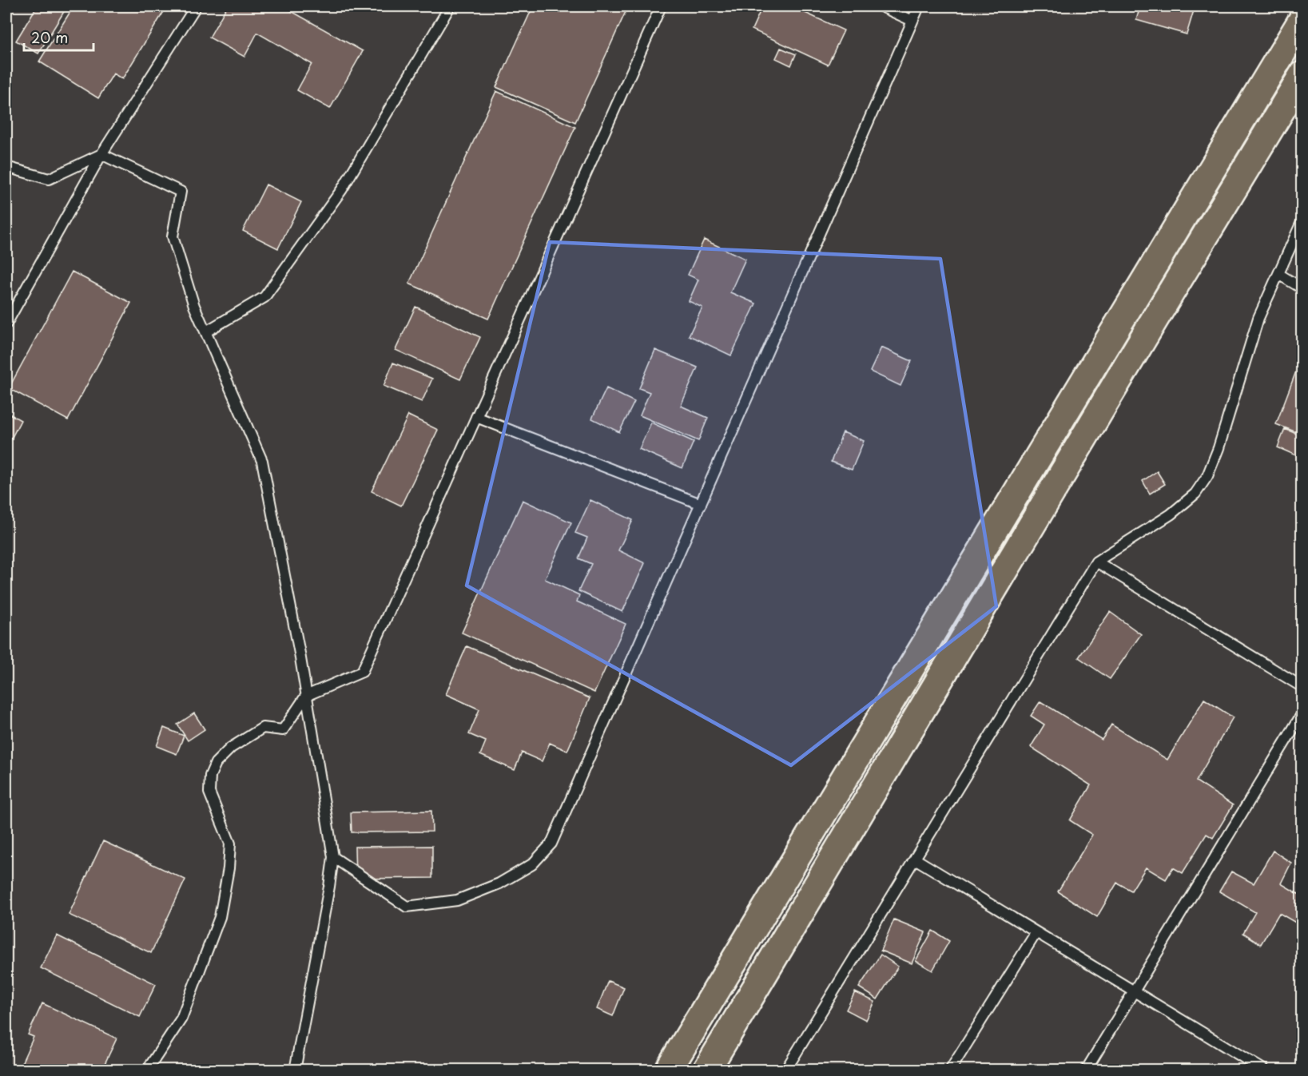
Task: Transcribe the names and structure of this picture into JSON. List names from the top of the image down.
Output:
{
  "scale_bar": "20 m"
}
